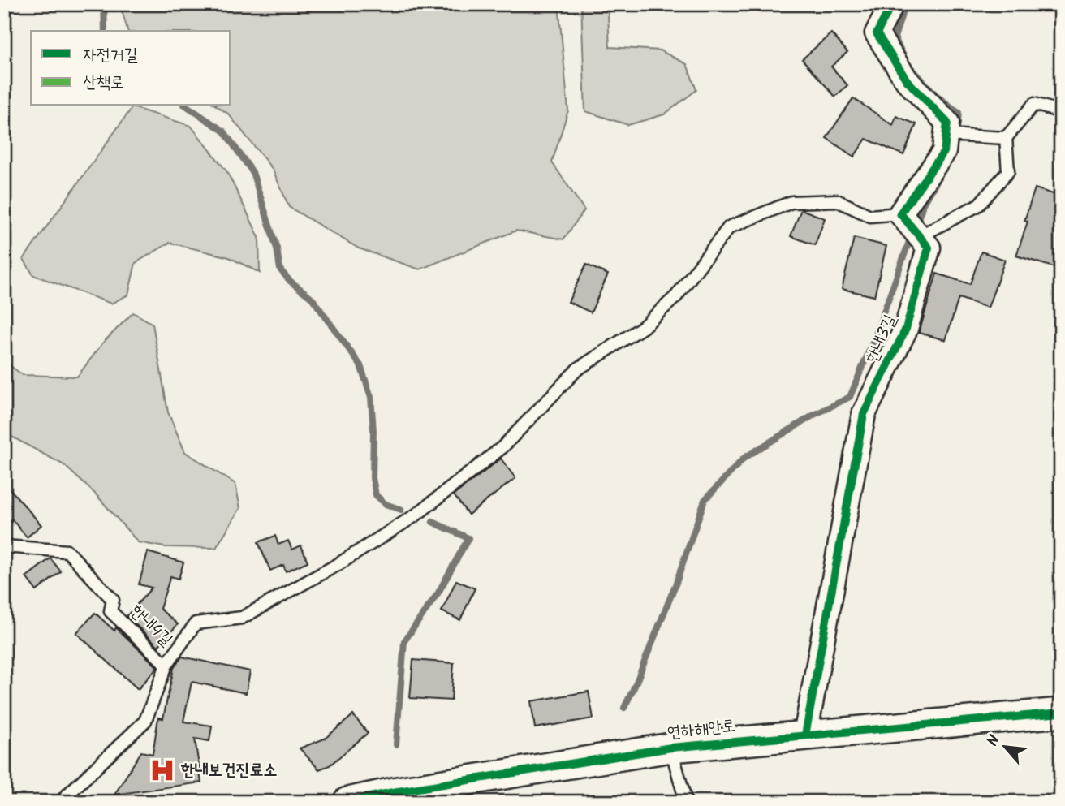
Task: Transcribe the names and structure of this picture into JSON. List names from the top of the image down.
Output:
{
  "streets": {
    "street": ["한내3길", "연하해안로"],
    "lane": ["한내4길"]
  },
  "crossings": [
    ["한내3길", "연하해안로"]
  ],
  "places": {
    "hospital": ["한내보건진료소"]
  },
  "legend": ["자전거길", "산책로"],
  "north": "top left"
}
